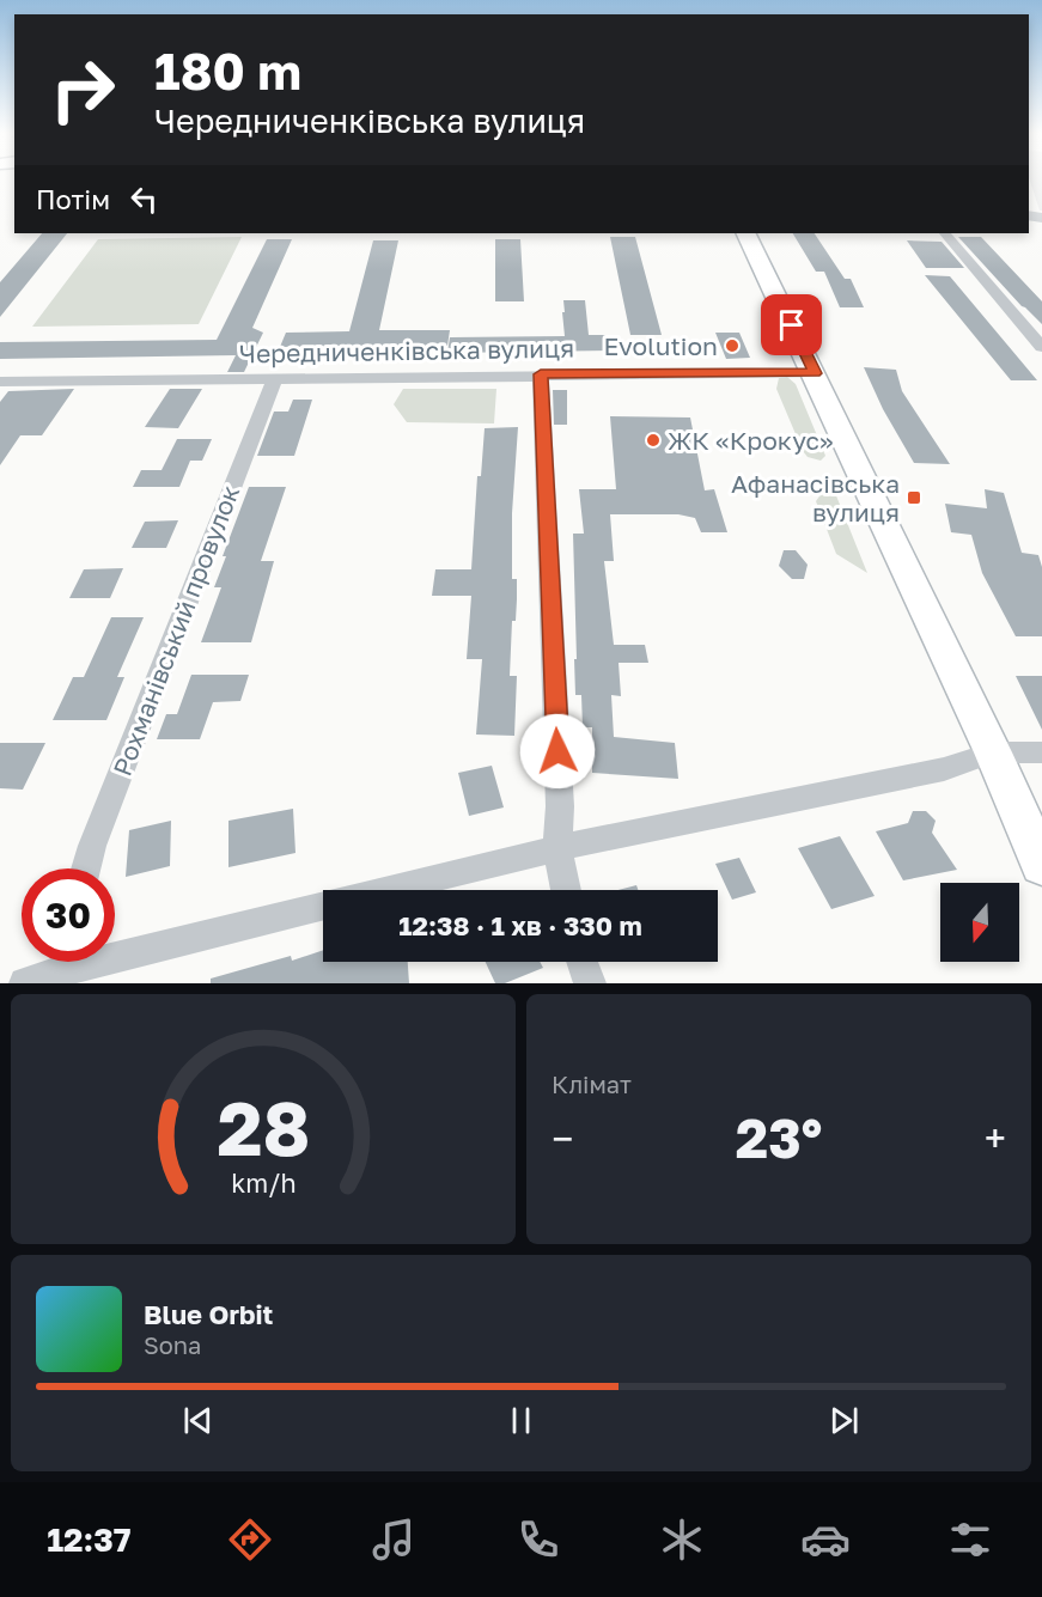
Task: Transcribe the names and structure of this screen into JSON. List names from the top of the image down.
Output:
{
  "streets": {
    "street": ["Чередниченківська вулиця", "Рохманівський провулок"]
  },
  "crossings": [
    ["Чередниченківська вулиця", "Рохманівський провулок"]
  ],
  "places": {
    "other": ["Evolution", "ЖК «Крокус»"],
    "transit": ["Афанасівська вулиця"]
  },
  "north": "bottom",
  "page": {
    "turn": ["180 m", "Чередниченківська вулиця"],
    "then": "Потім",
    "limit": "30",
    "trip": "12:38 · 1 хв · 330 m",
    "tile": "Клімат",
    "heat": ["−", "23°", "+"],
    "song": ["Blue Orbit", "Sona"],
    "tabs": "12:37",
    "gauge": ["28", "km/h"]
  }
}
